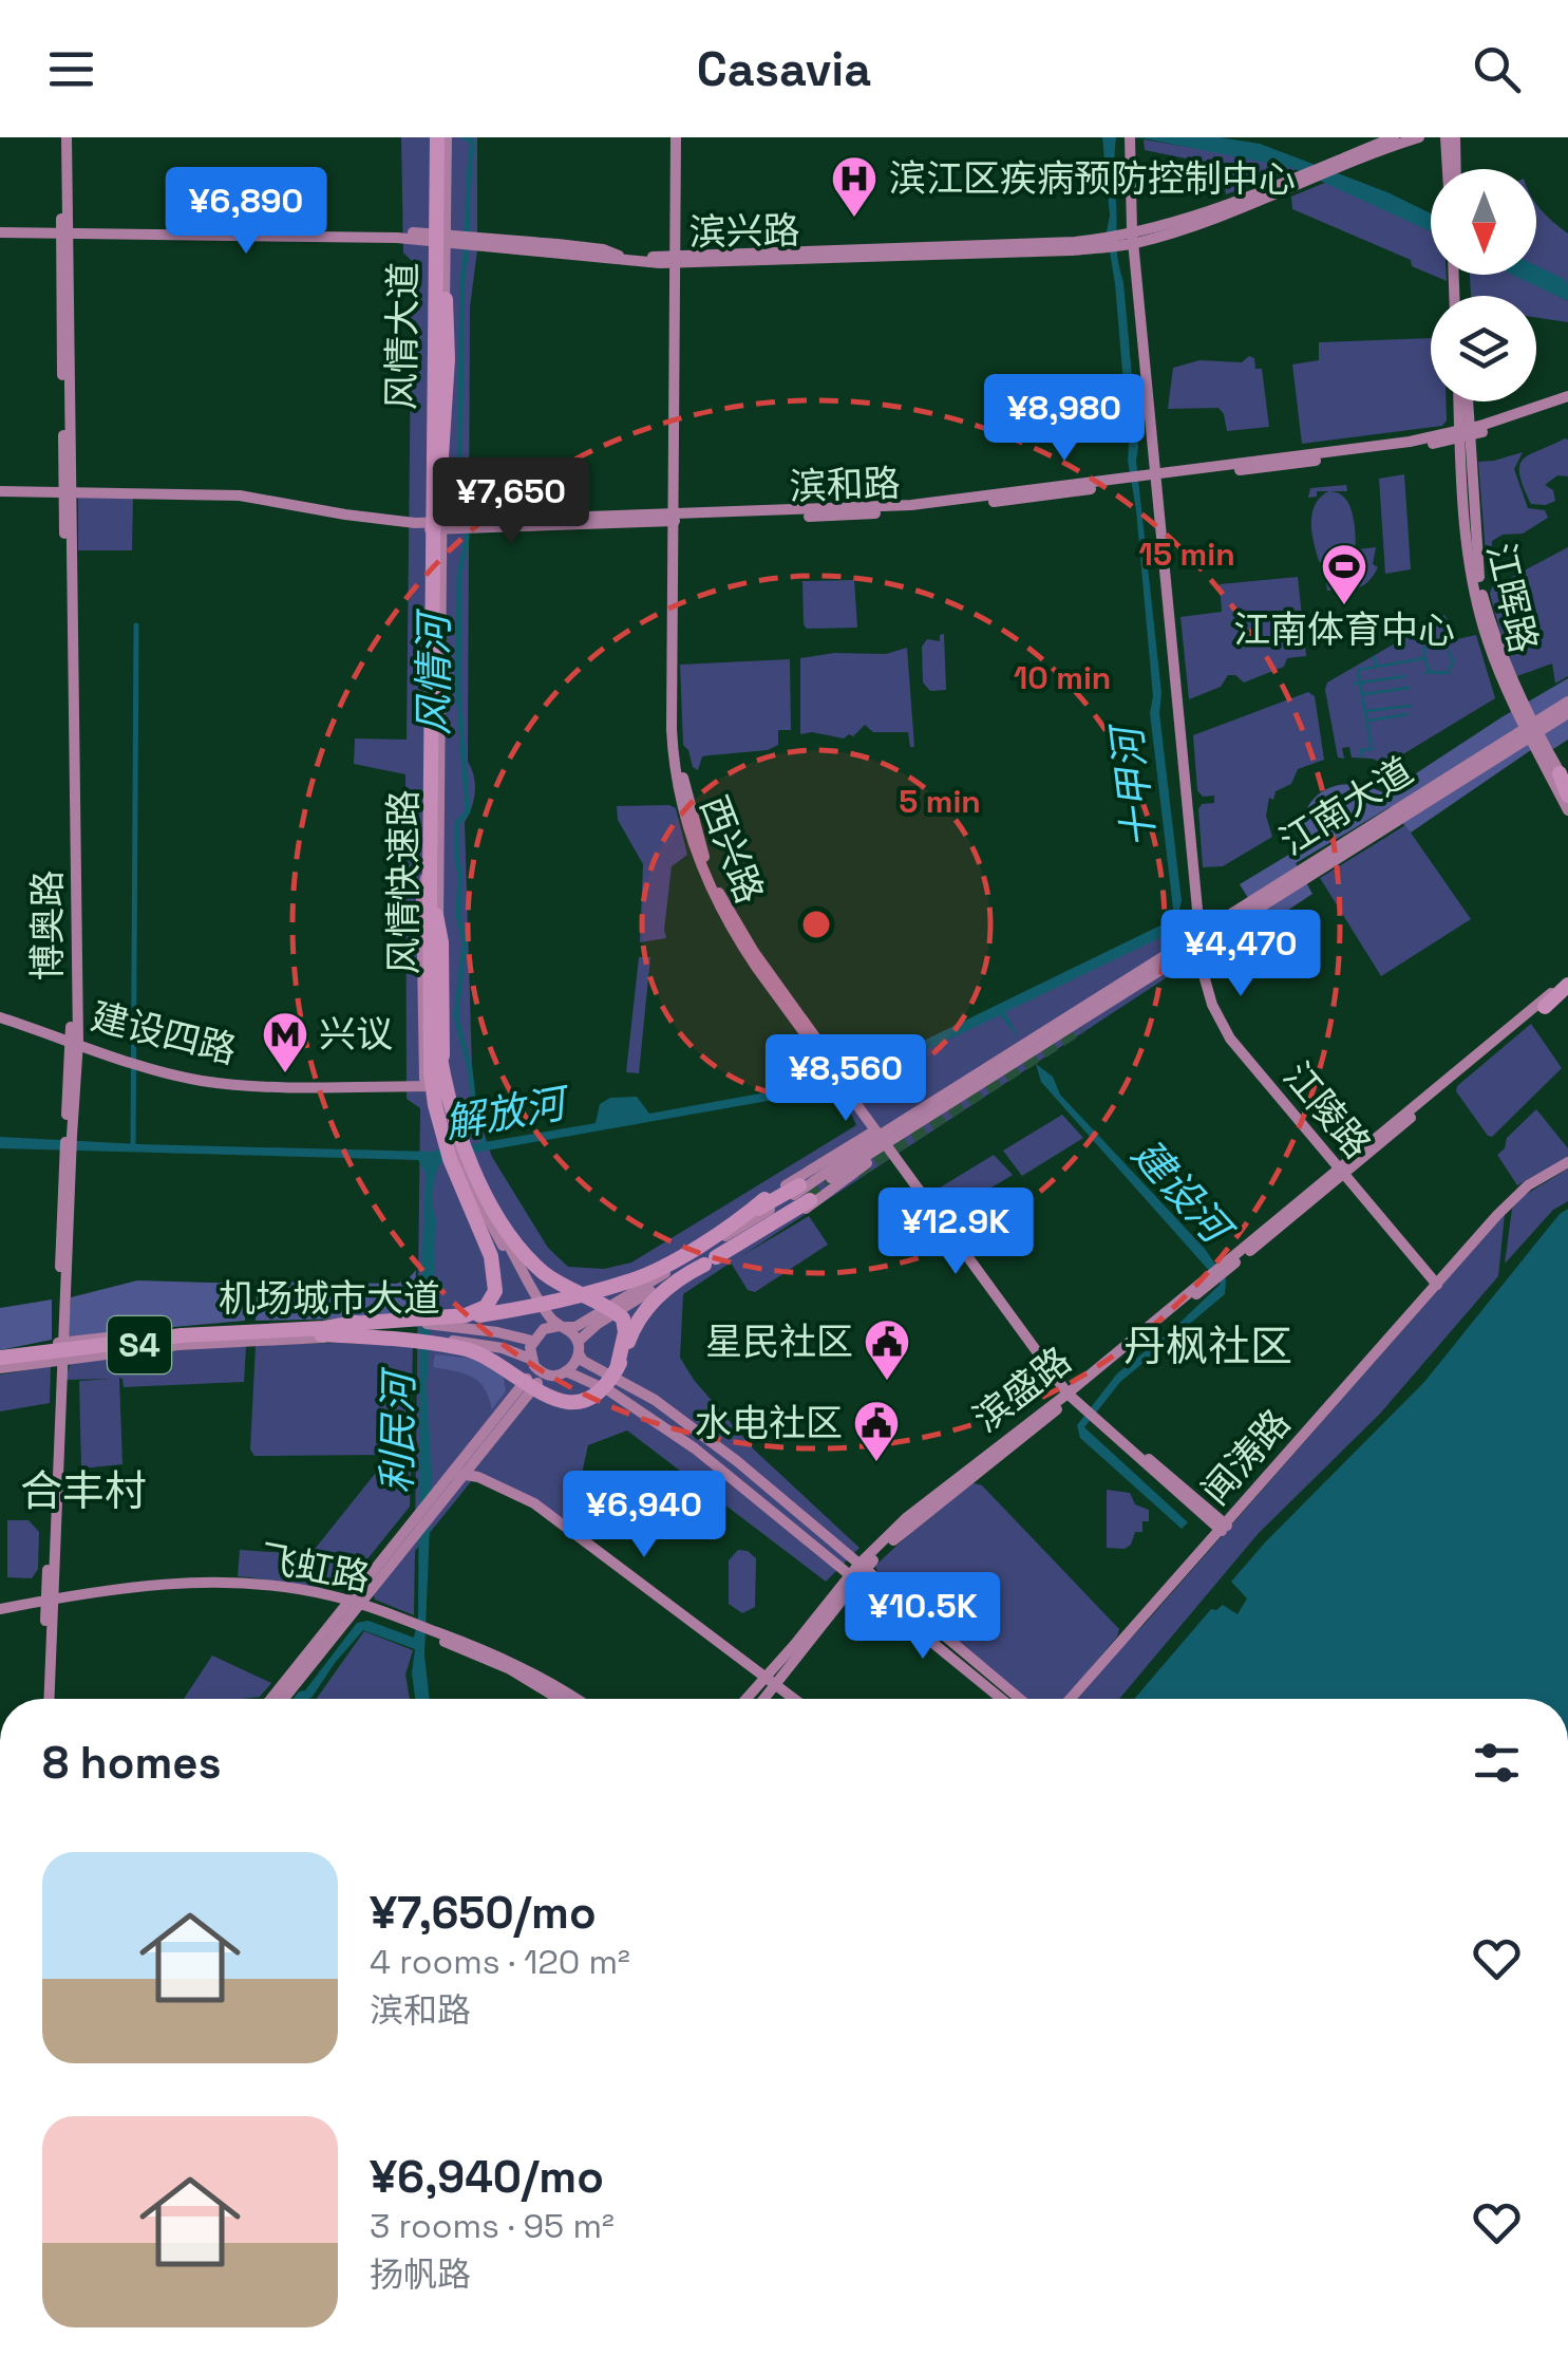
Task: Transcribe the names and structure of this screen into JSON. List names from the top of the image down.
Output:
{
  "streets": {
    "highway": ["风情快速路", "S4"],
    "main road": [
      "滨兴路",
      "风情大道",
      "滨和路",
      "江晖路",
      "江南大道",
      "西兴路",
      "博奥路",
      "建设四路",
      "江陵路",
      "机场城市大道",
      "滨盛路",
      "闻涛路",
      "飞虹路"
    ]
  },
  "crossings": [
    ["滨兴路", "风情大道"],
    ["滨兴路", "西兴路"],
    ["滨兴路", "江陵路"],
    ["风情大道", "滨和路"],
    ["风情大道", "江南大道"],
    ["风情大道", "风情快速路"],
    ["风情大道", "建设四路"],
    ["风情大道", "机场城市大道"],
    ["滨和路", "江晖路"],
    ["滨和路", "西兴路"],
    ["滨和路", "博奥路"],
    ["滨和路", "江陵路"],
    ["江晖路", "江南大道"],
    ["江南大道", "西兴路"],
    ["江南大道", "江陵路"],
    ["江南大道", "机场城市大道"],
    ["西兴路", "滨盛路"],
    ["西兴路", "闻涛路"],
    ["博奥路", "建设四路"],
    ["博奥路", "机场城市大道"],
    ["博奥路", "飞虹路"],
    ["江陵路", "滨盛路"],
    ["江陵路", "闻涛路"],
    ["机场城市大道", "S4"]
  ],
  "districts": ["丹枫社区", "合丰村"],
  "water": [
    "风情河",
    "十甲河",
    "解放河",
    "建设河",
    "利民河"
  ],
  "places": {
    "hospital": ["滨江区疾病预防控制中心"],
    "sports": ["江南体育中心"],
    "metro station": ["兴议"],
    "public building": ["星民社区", "水电社区"]
  },
  "north": "bottom",
  "page": {
    "header": "Casavia",
    "price": [
      "¥6,890",
      "¥8,980",
      "¥7,650",
      "¥4,470",
      "¥8,560",
      "¥12.9K",
      "¥6,940",
      "¥10.5K"
    ],
    "heading": "8 homes",
    "list": [
      {
        "name": "¥7,650/mo",
        "note": "4 rooms · 120 m² · 滨和路"
      },
      {
        "name": "¥6,940/mo",
        "note": "3 rooms · 95 m² · 扬帆路"
      }
    ]
  },
  "rings": ["15 min", "10 min", "5 min"]
}
